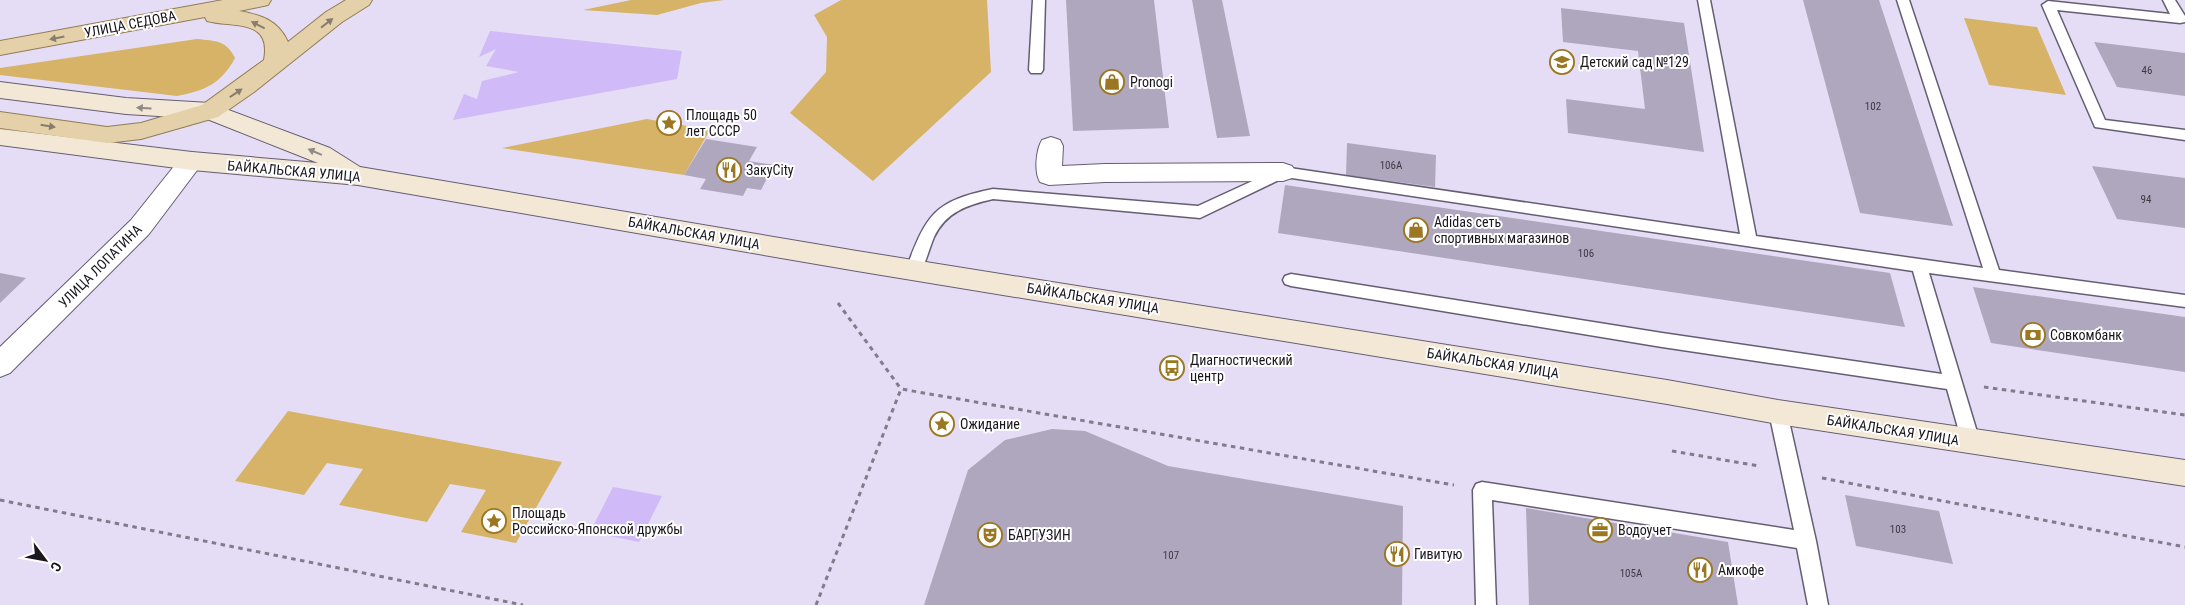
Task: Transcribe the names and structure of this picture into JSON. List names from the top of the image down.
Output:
{
  "streets": {
    "main road": ["УЛИЦА СЕДОВА", "БАЙКАЛЬСКАЯ УЛИЦА"],
    "street": ["УЛИЦА ЛОПАТИНА"]
  },
  "crossings": [
    ["БАЙКАЛЬСКАЯ УЛИЦА", "УЛИЦА ЛОПАТИНА"]
  ],
  "places": {
    "school or university": ["Детский сад №129"],
    "shop": ["Pronogi", "Adidas сеть спортивных магазинов"],
    "place": ["Площадь 50 лет СССР", "Ожидание", "Площадь Российско-Японской дружбы"],
    "restaurant": ["ЗакуCity", "Гивитую", "Амкофе"],
    "bank": ["Совкомбанк"],
    "bus stop": ["Диагностический центр"],
    "office": ["Водоучет"],
    "theatre": ["БАРГУЗИН"]
  },
  "house_numbers": [
    "46",
    "102",
    "106А",
    "94",
    "106",
    "103",
    "107",
    "105А"
  ],
  "north": "bottom right"
}
